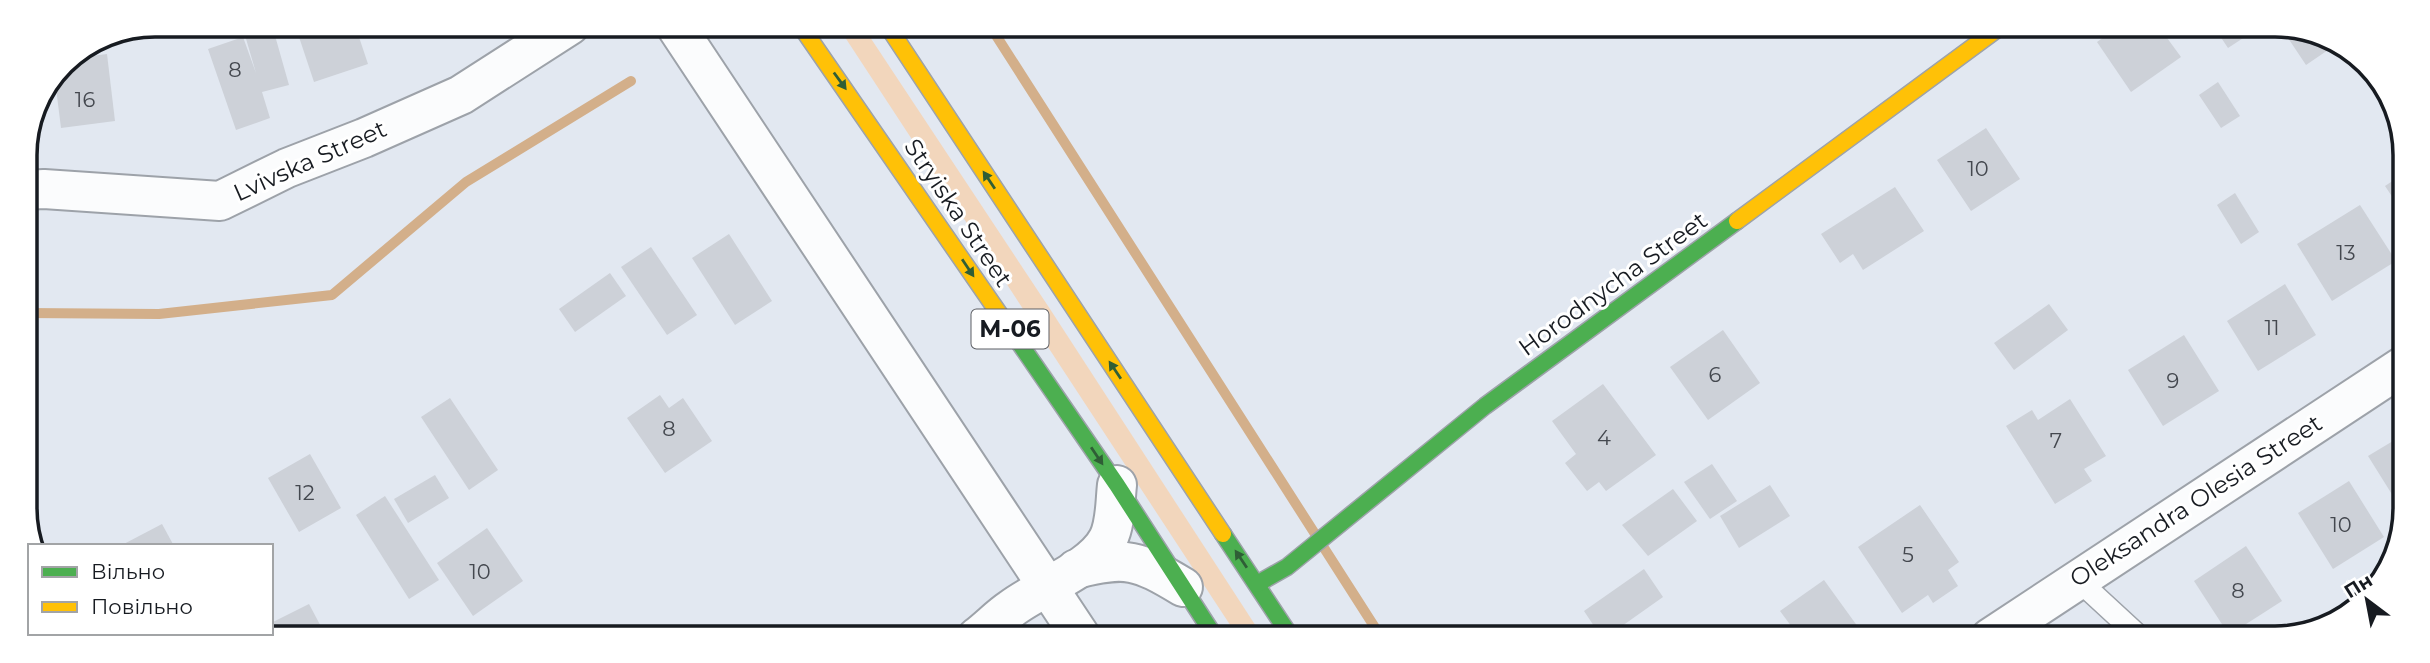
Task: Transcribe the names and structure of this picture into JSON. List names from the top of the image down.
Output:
{
  "streets": {
    "main road": ["Stryiska Street", "Horodnycha Street", "М-06"],
    "street": ["Lvivska Street", "Oleksandra Olesia Street"]
  },
  "crossings": [
    ["Stryiska Street", "Horodnycha Street"]
  ],
  "house_numbers": [
    "8",
    "16",
    "10",
    "13",
    "11",
    "6",
    "9",
    "8",
    "4",
    "7",
    "12",
    "10",
    "5",
    "10",
    "8"
  ],
  "legend": ["Вільно", "Повільно"],
  "north": "top left"
}
